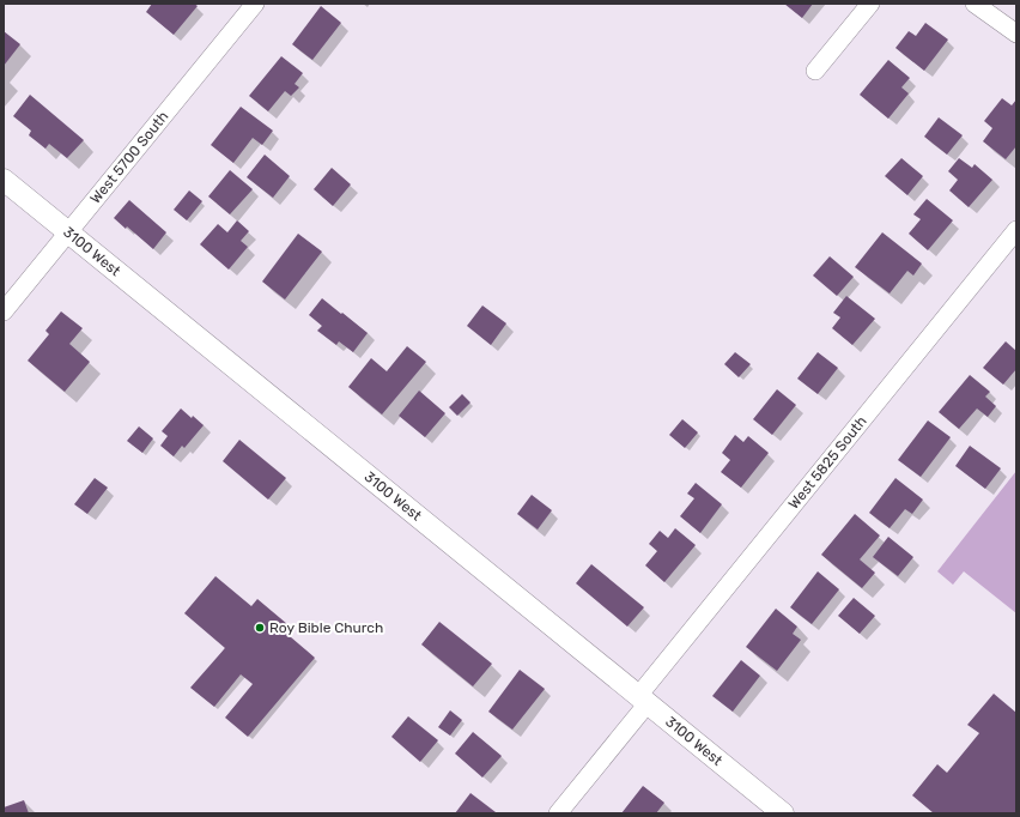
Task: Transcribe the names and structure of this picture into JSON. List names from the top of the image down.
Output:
{
  "streets": {
    "street": ["West 5700 South", "3100 West", "West 5825 South"]
  },
  "crossings": [
    ["West 5700 South", "3100 West"],
    ["3100 West", "West 5825 South"]
  ],
  "places": ["Roy Bible Church"]
}
